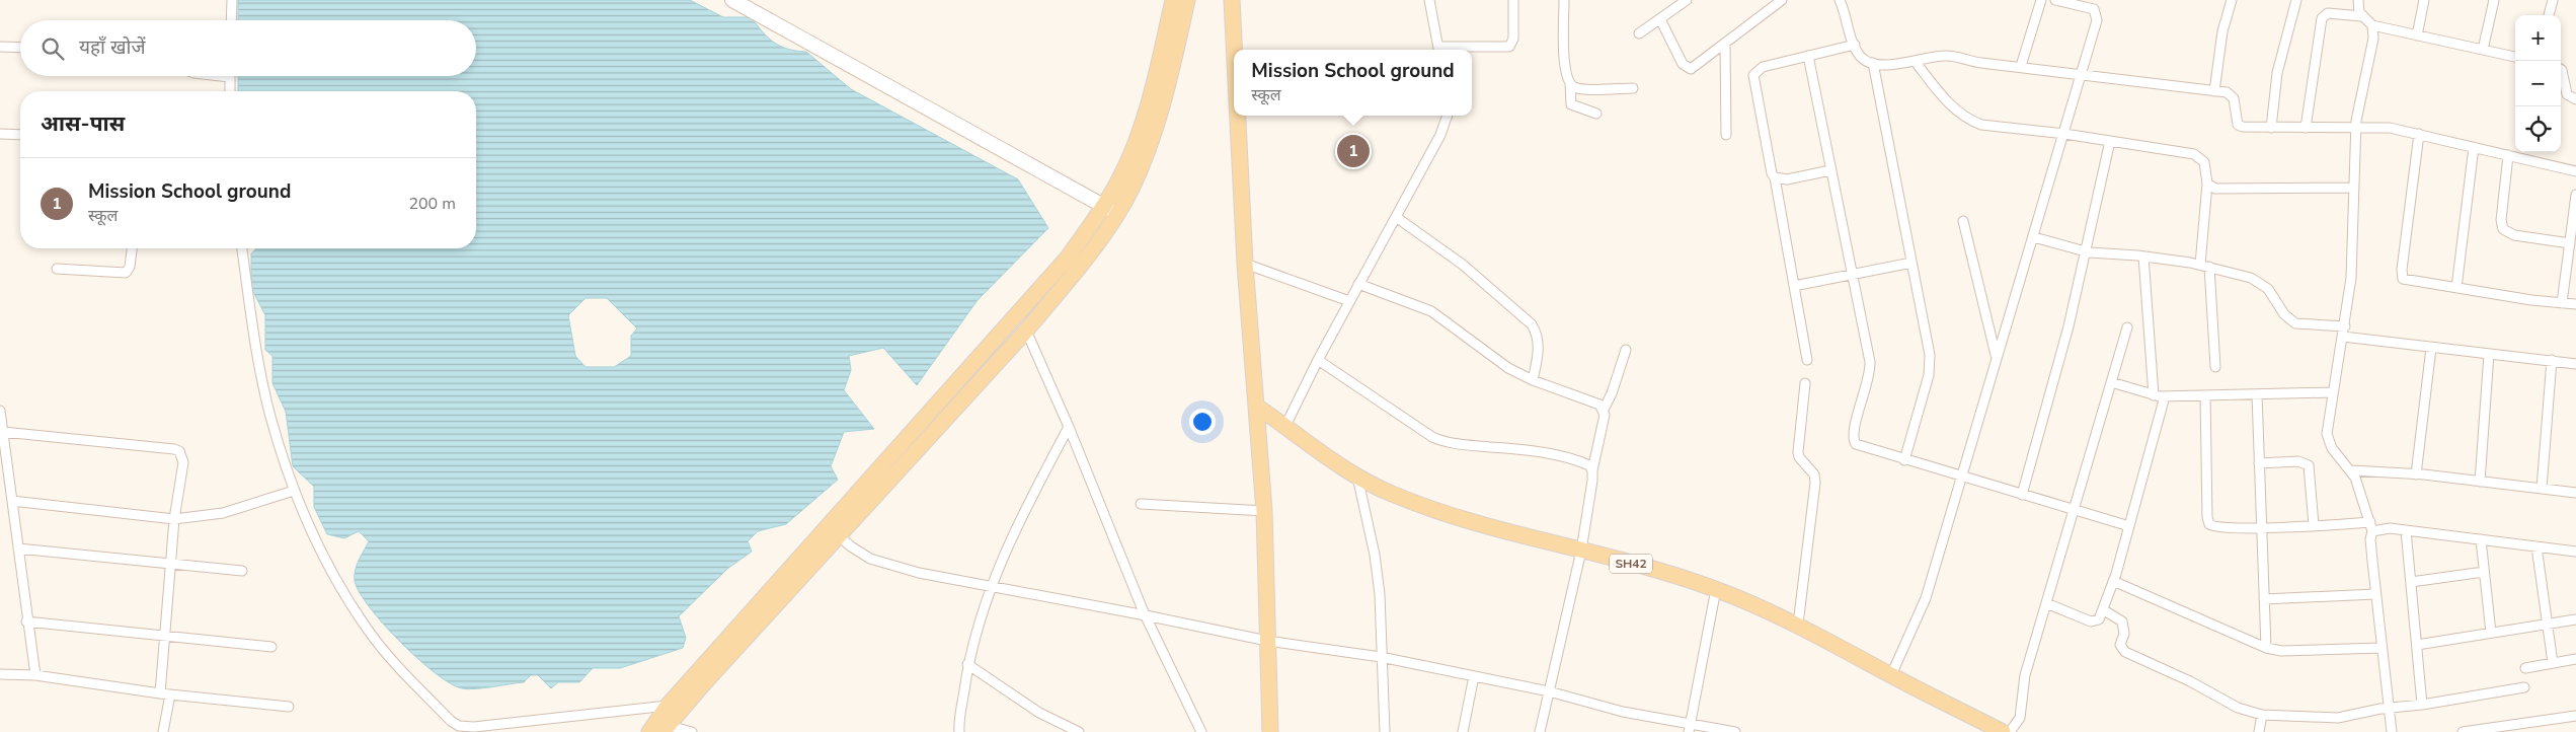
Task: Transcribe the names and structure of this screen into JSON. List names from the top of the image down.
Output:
{
  "streets": {
    "main road": ["SH42"]
  },
  "page": {
    "map_buttons": ["+", "−"],
    "search": "यहाँ खोजें",
    "popup": ["Mission School ground", "स्कूल"],
    "heading": "आस-पास",
    "pins": "1",
    "list": [
      {
        "mark": "1",
        "name": "Mission School ground",
        "note": "स्कूल",
        "value": "200 m"
      }
    ]
  }
}
